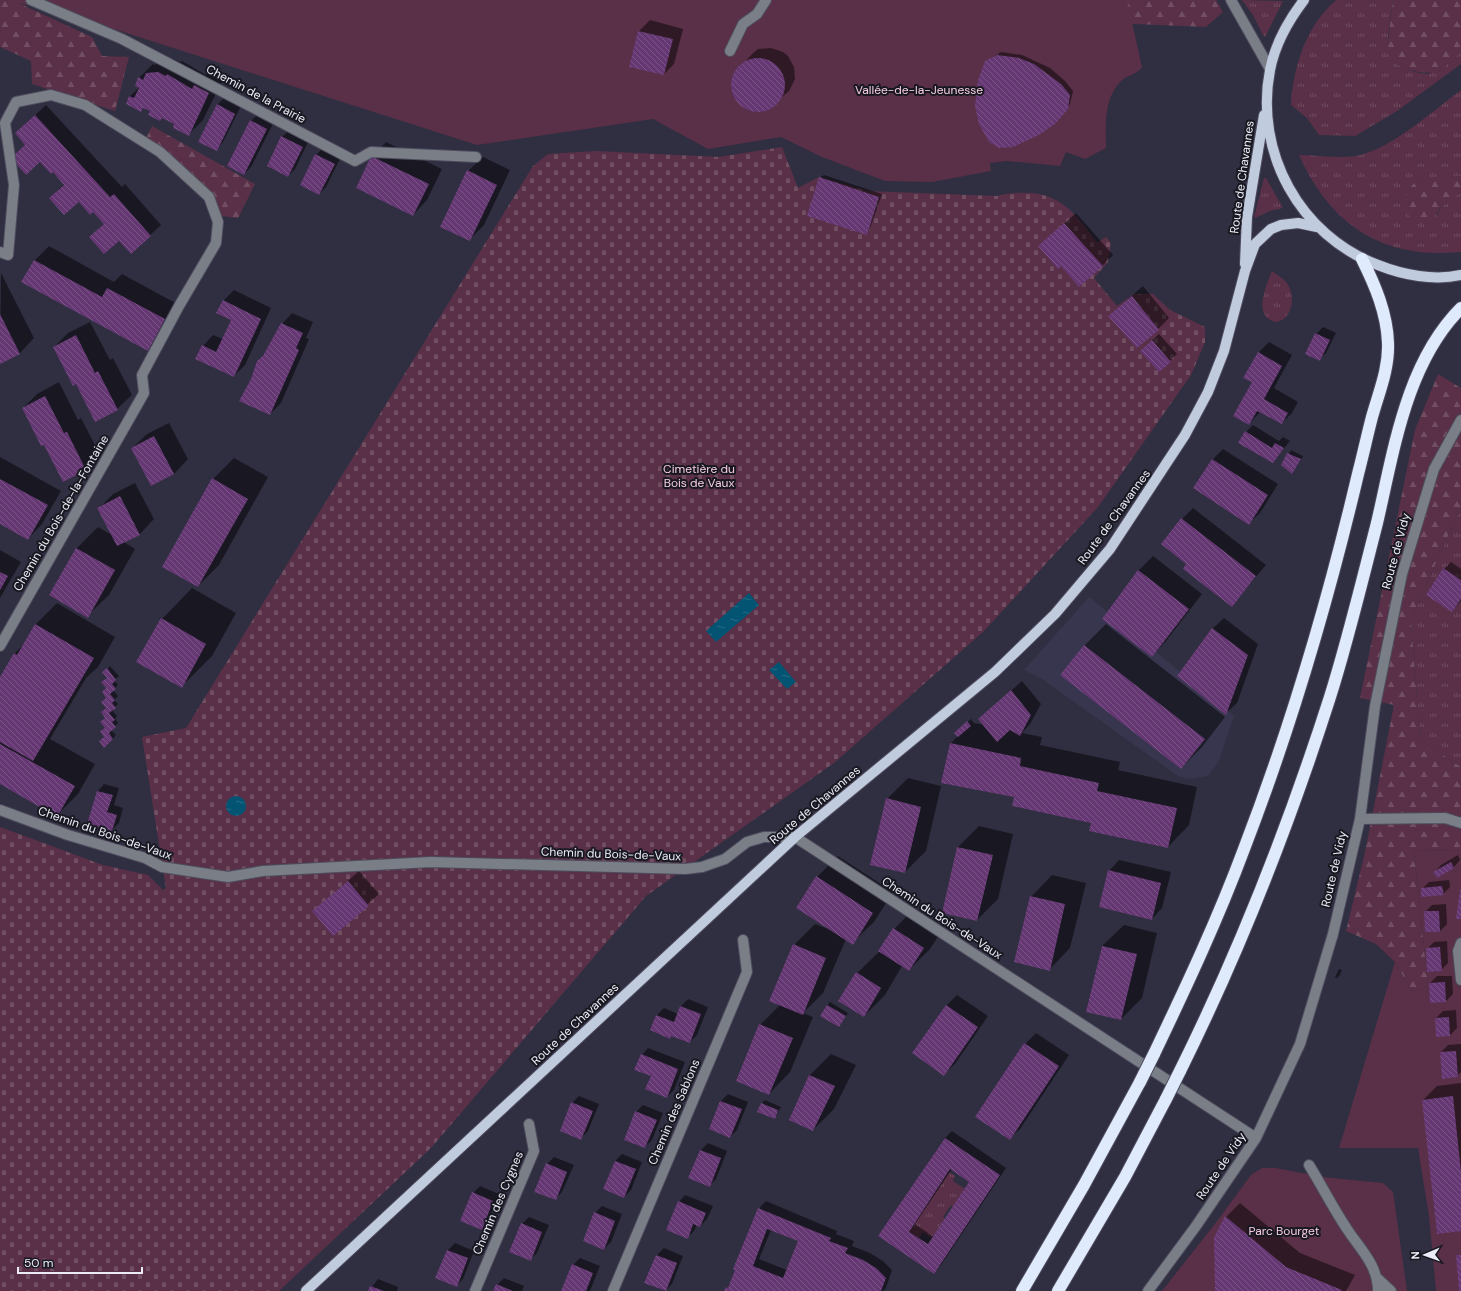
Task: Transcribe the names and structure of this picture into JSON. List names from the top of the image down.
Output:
{
  "streets": {
    "main road": ["Route de Chavannes"],
    "street": [
      "Chemin de la Prairie",
      "Chemin du Bois-de-la-Fontaine",
      "Route de Vidy",
      "Chemin du Bois-de-Vaux",
      "Chemin des Sablons",
      "Chemin des Cygnes"
    ]
  },
  "crossings": [
    ["Route de Chavannes", "Chemin du Bois-de-Vaux"],
    ["Route de Vidy", "Chemin du Bois-de-Vaux"]
  ],
  "parks": ["Vallée-de-la-Jeunesse", "Cimetière du Bois de Vaux", "Parc Bourget"],
  "scale_bar": "50 m",
  "north": "left"
}
